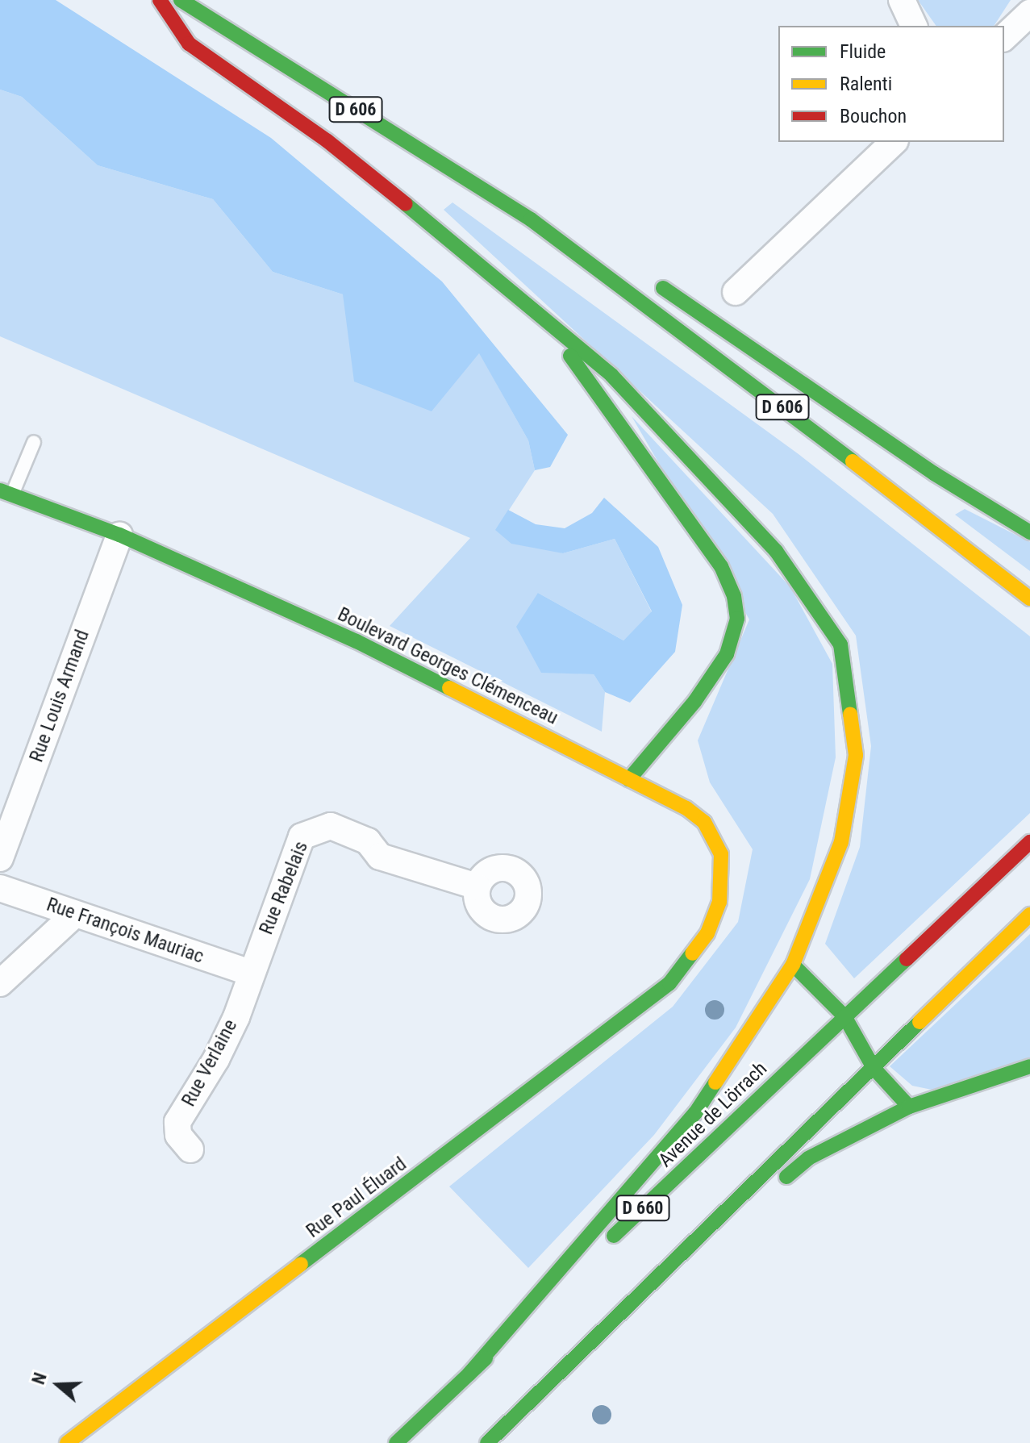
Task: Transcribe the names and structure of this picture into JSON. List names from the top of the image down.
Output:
{
  "streets": {
    "main road": [
      "D 606",
      "Boulevard Georges Clémenceau",
      "Avenue de Lörrach",
      "Rue Paul Éluard",
      "D 660"
    ],
    "street": [
      "Rue Louis Armand",
      "Rue Rabelais",
      "Rue François Mauriac",
      "Rue Verlaine"
    ]
  },
  "crossings": [
    ["Boulevard Georges Clémenceau", "Rue Louis Armand"],
    ["Boulevard Georges Clémenceau", "Rue Paul Éluard"],
    ["Rue Rabelais", "Rue François Mauriac"],
    ["Rue Rabelais", "Rue Verlaine"],
    ["Rue François Mauriac", "Rue Verlaine"]
  ],
  "legend": ["Fluide", "Ralenti", "Bouchon"],
  "north": "left"
}
